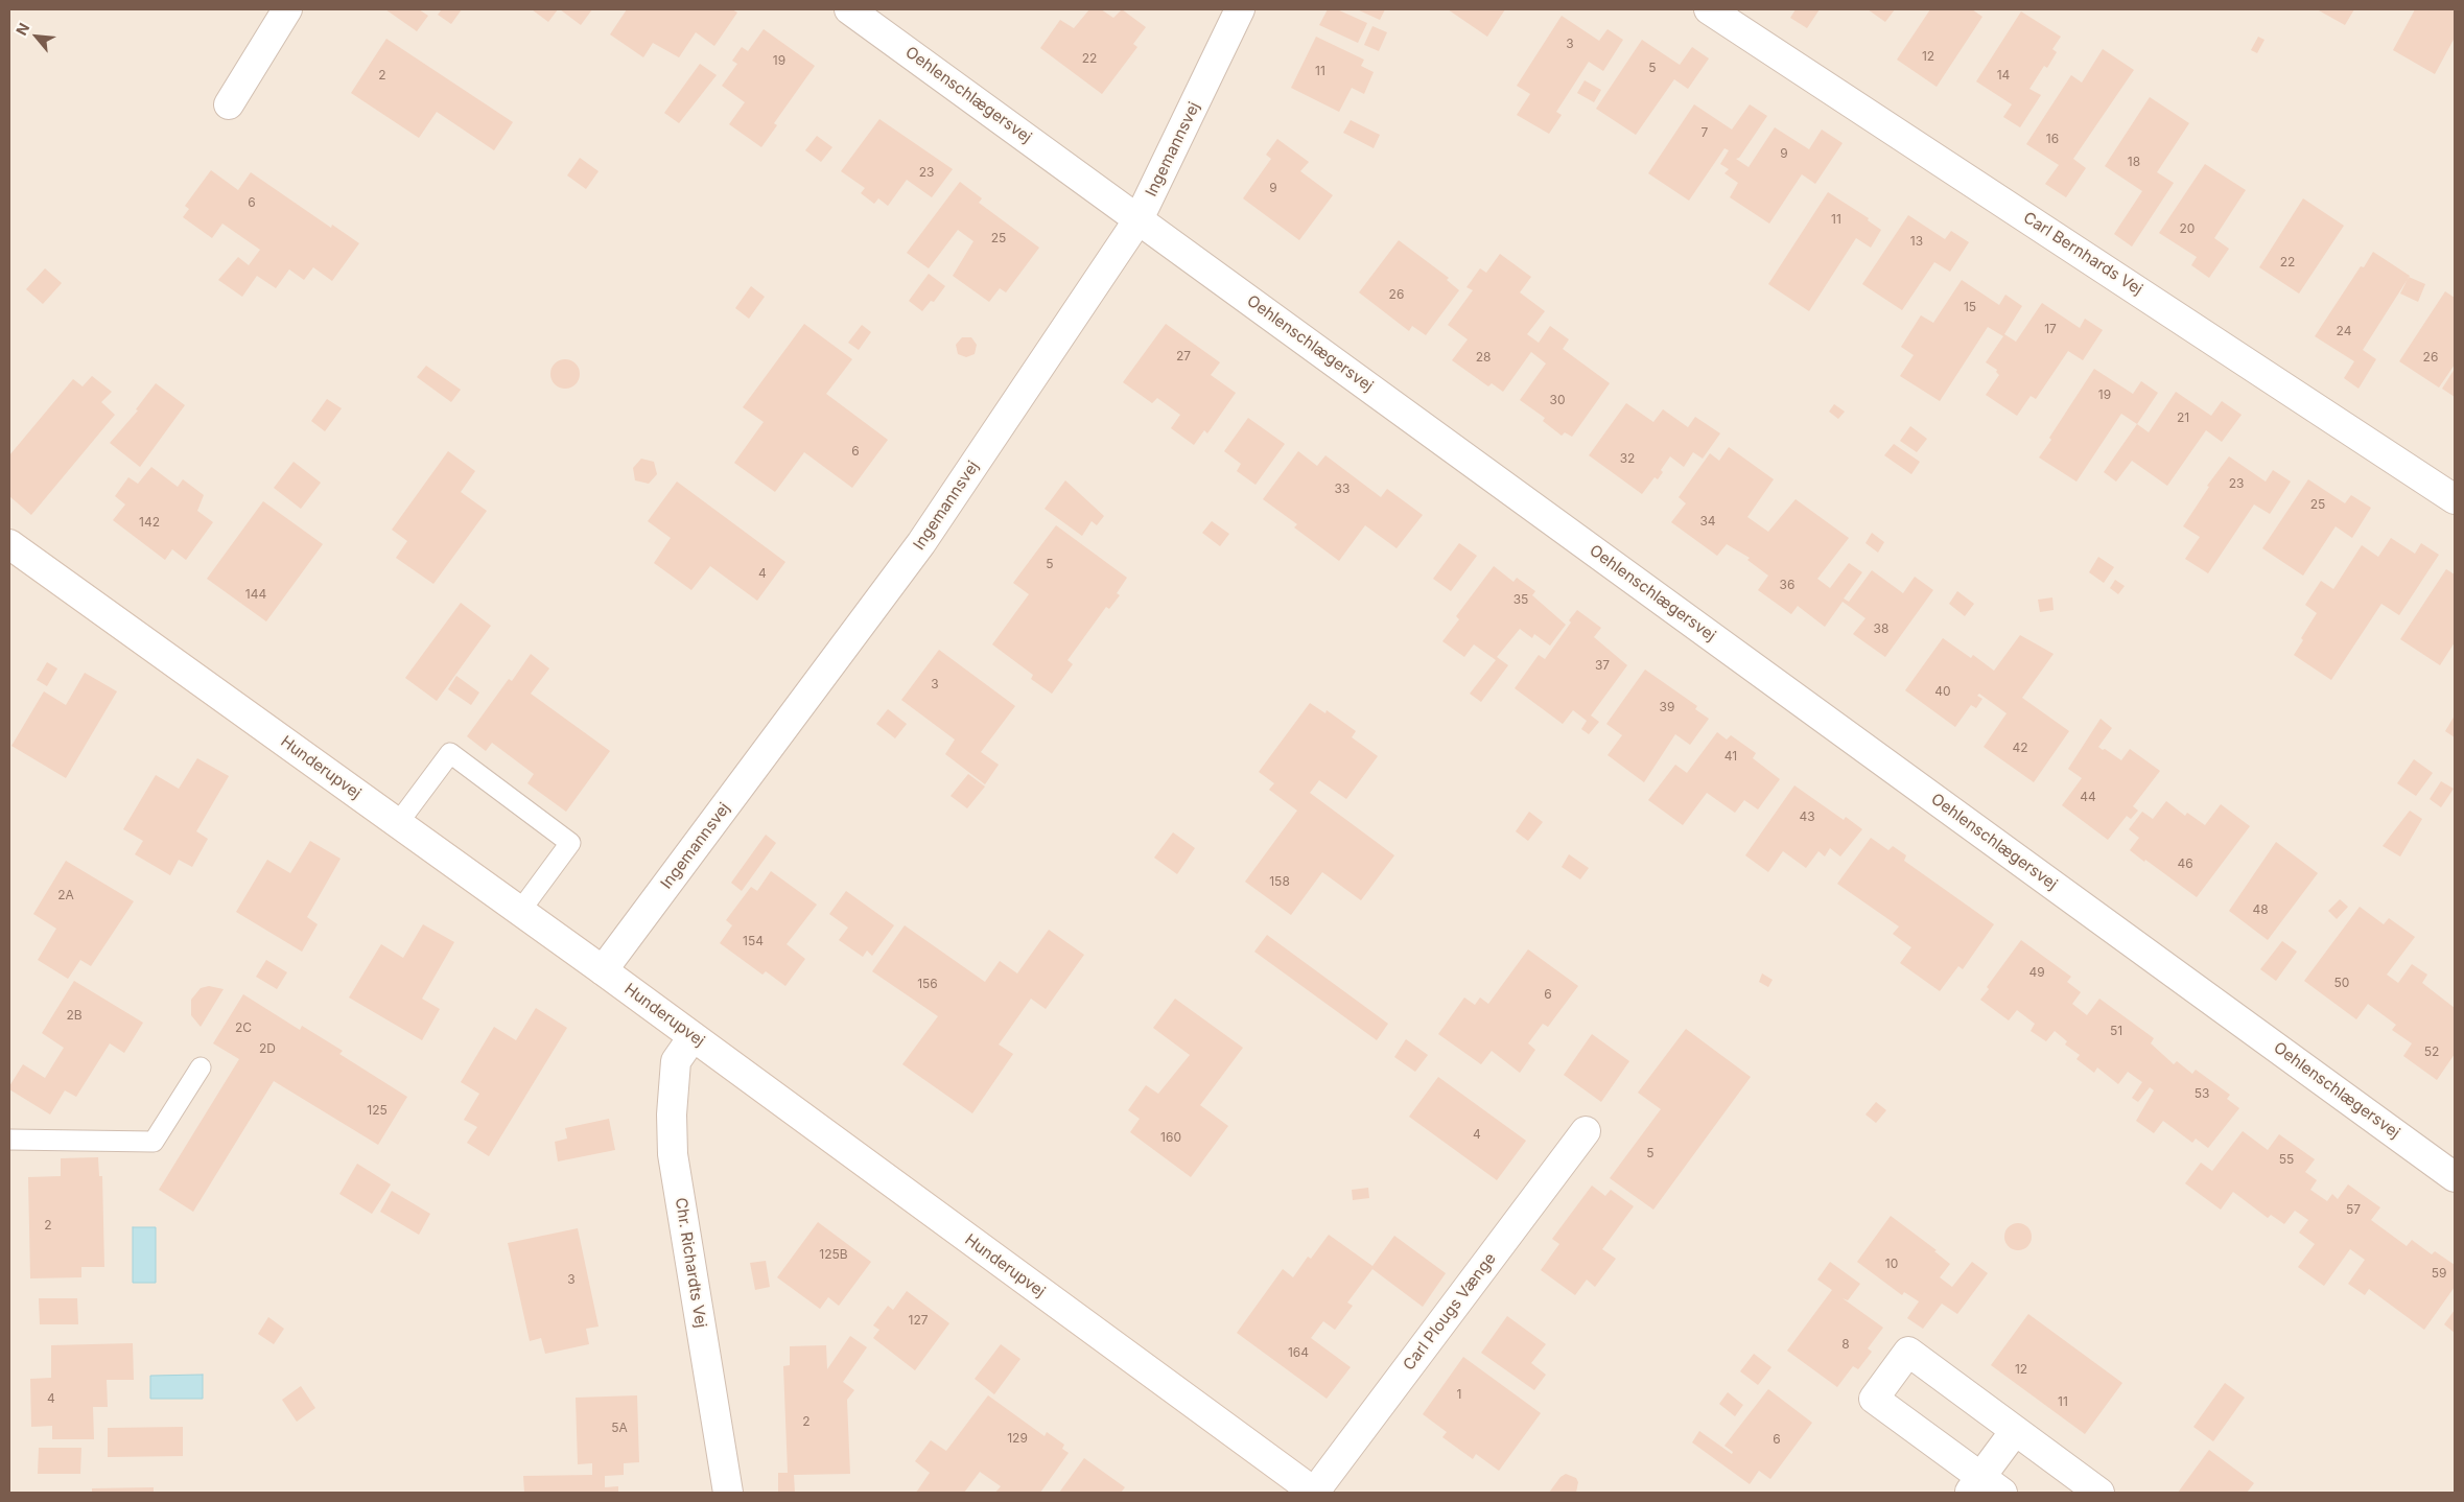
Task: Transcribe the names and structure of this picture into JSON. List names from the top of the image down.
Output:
{
  "streets": {
    "street": [
      "Oehlenschlægersvej",
      "Ingemannsvej",
      "Carl Bernhards Vej",
      "Hunderupvej",
      "Chr. Richardts Vej",
      "Carl Plougs Vænge"
    ]
  },
  "crossings": [
    ["Oehlenschlægersvej", "Ingemannsvej"],
    ["Ingemannsvej", "Hunderupvej"],
    ["Hunderupvej", "Chr. Richardts Vej"],
    ["Hunderupvej", "Carl Plougs Vænge"]
  ],
  "house_numbers": [
    "3",
    "12",
    "22",
    "19",
    "5",
    "11",
    "2",
    "14",
    "7",
    "16",
    "9",
    "18",
    "23",
    "9",
    "6",
    "11",
    "20",
    "25",
    "13",
    "22",
    "26",
    "15",
    "17",
    "24",
    "27",
    "28",
    "26",
    "19",
    "30",
    "21",
    "6",
    "32",
    "23",
    "33",
    "25",
    "34",
    "142",
    "5",
    "4",
    "36",
    "144",
    "35",
    "38",
    "37",
    "3",
    "40",
    "39",
    "42",
    "41",
    "44",
    "43",
    "46",
    "158",
    "2A",
    "48",
    "154",
    "49",
    "50",
    "156",
    "6",
    "2B",
    "2C",
    "51",
    "2D",
    "52",
    "53",
    "125",
    "4",
    "160",
    "5",
    "55",
    "57",
    "2",
    "125B",
    "10",
    "59",
    "3",
    "127",
    "8",
    "164",
    "12",
    "1",
    "4",
    "11",
    "2",
    "5A",
    "129",
    "6"
  ],
  "north": "top left"
}
